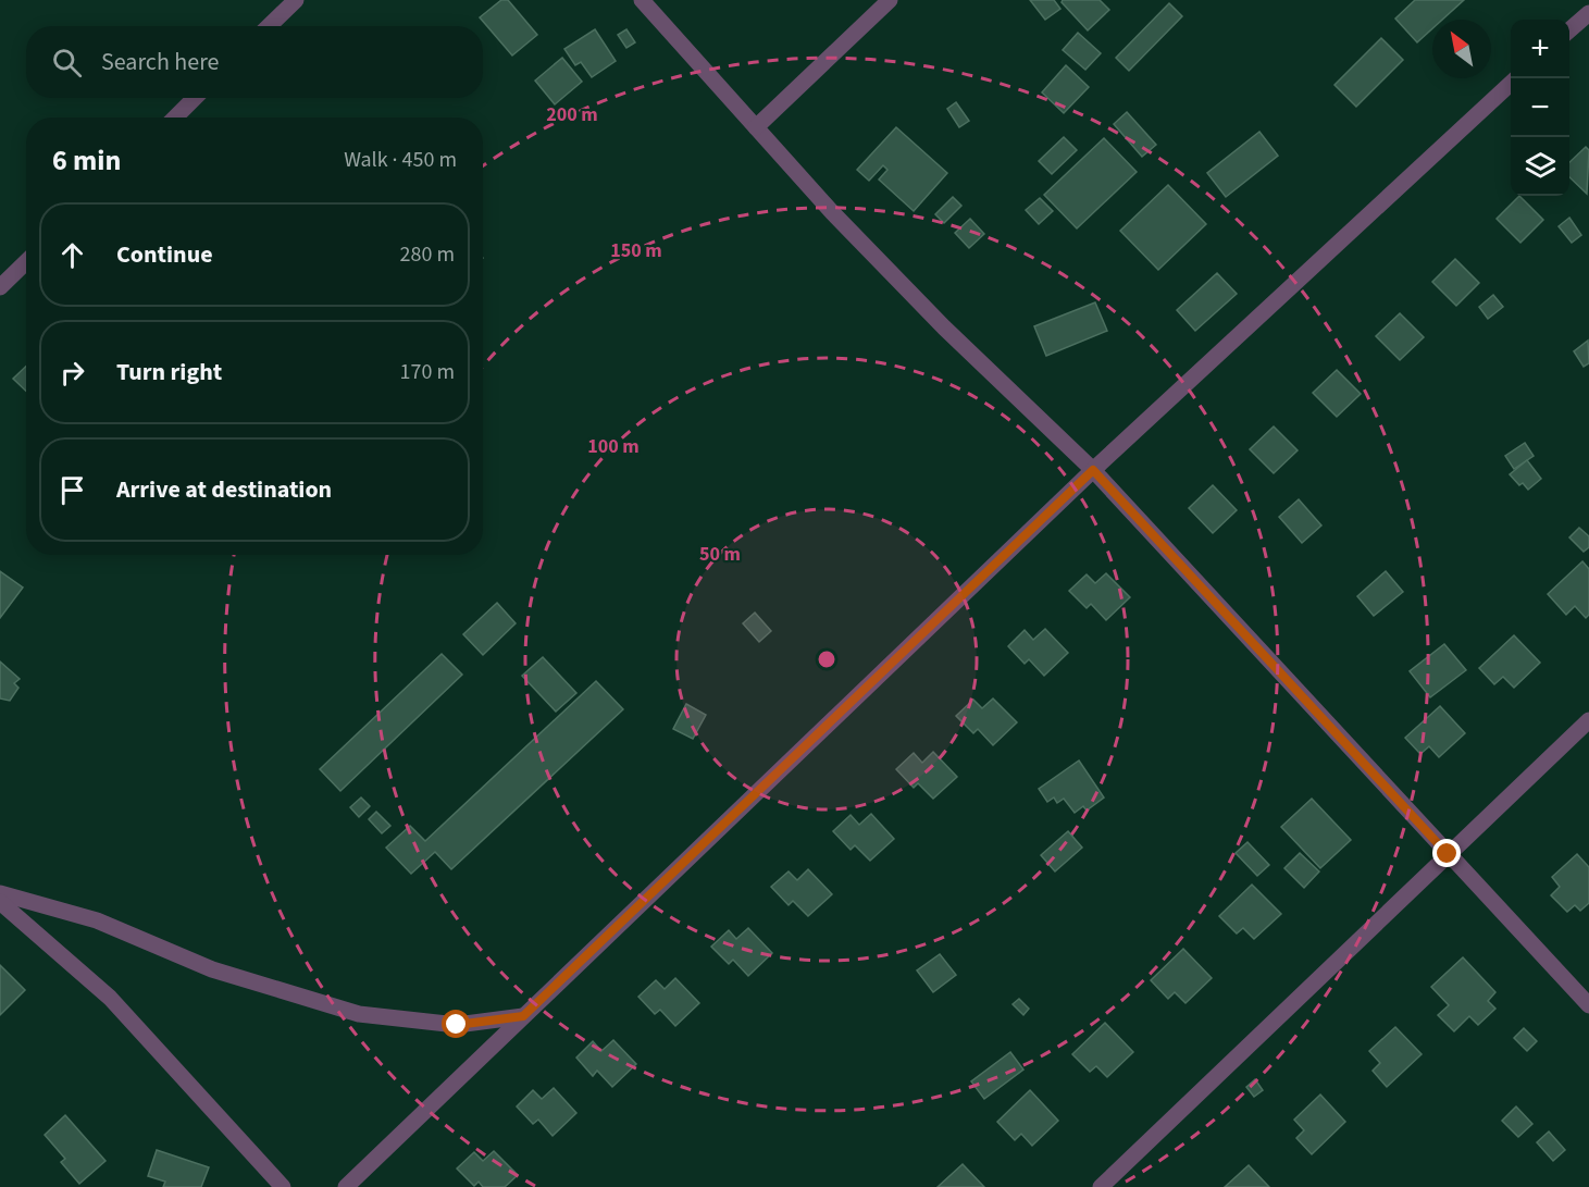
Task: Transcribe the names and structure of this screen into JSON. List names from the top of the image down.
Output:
{
  "north": "top left",
  "page": {
    "map_buttons": ["+", "−"],
    "search": "Search here",
    "heading": ["6 min", "Walk · 450 m"],
    "list": [
      ["Continue", "280 m"],
      ["Turn right", "170 m"],
      "Arrive at destination"
    ]
  },
  "rings": [
    "200 m",
    "150 m",
    "100 m",
    "50 m"
  ]
}
